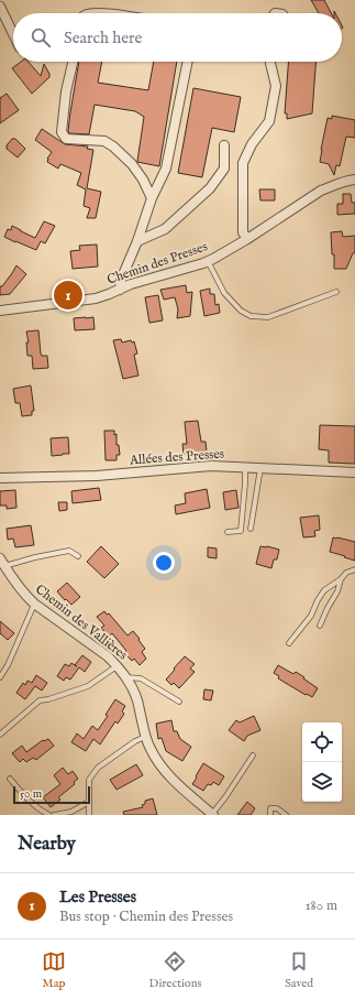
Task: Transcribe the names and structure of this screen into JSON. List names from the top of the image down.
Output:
{
  "streets": {
    "street": ["Chemin des Presses", "Allées des Presses", "Chemin des Vallières"]
  },
  "scale_bar": "50 m",
  "page": {
    "search": "Search here",
    "pins": "1",
    "scale": "50 m",
    "heading": "Nearby",
    "list": [
      {
        "mark": "1",
        "name": "Les Presses",
        "note": "Bus stop · Chemin des Presses",
        "value": "180 m"
      }
    ],
    "nav": ["Map", "Directions", "Saved"]
  }
}
